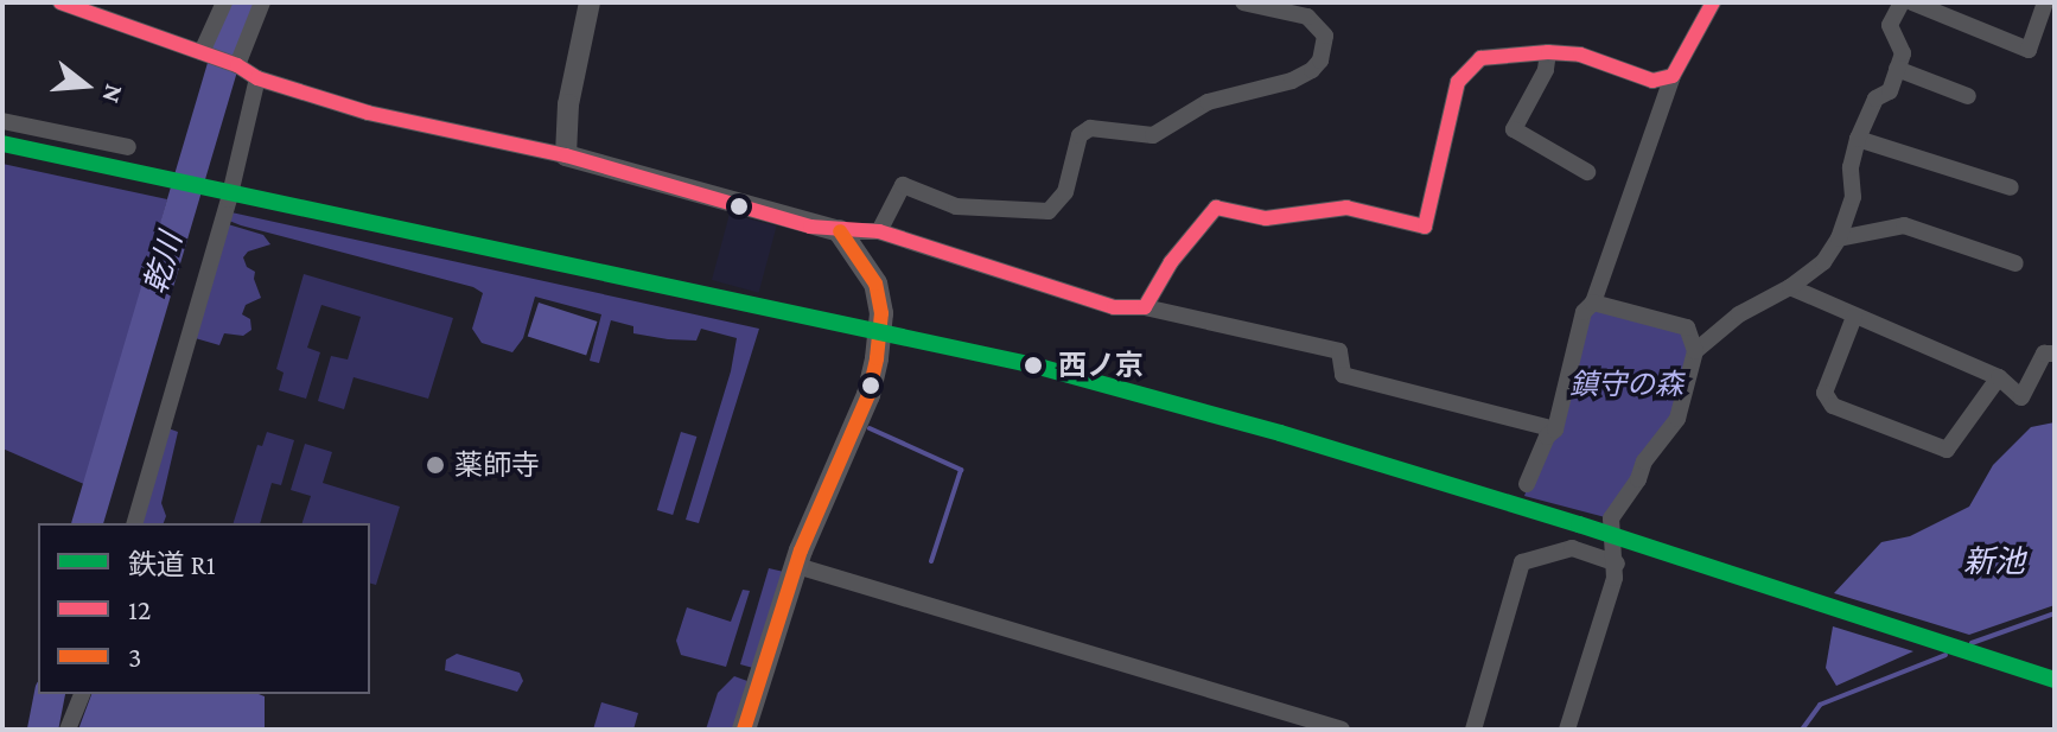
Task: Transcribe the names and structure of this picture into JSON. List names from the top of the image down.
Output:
{
  "water": ["乾川", "新池"],
  "parks": ["鎮守の森"],
  "places": ["西ノ京", "薬師寺"],
  "lines": ["transit line 12", "rail line R1", "transit line 3"],
  "legend": ["鉄道 R1", "12", "3"],
  "north": "right"
}
